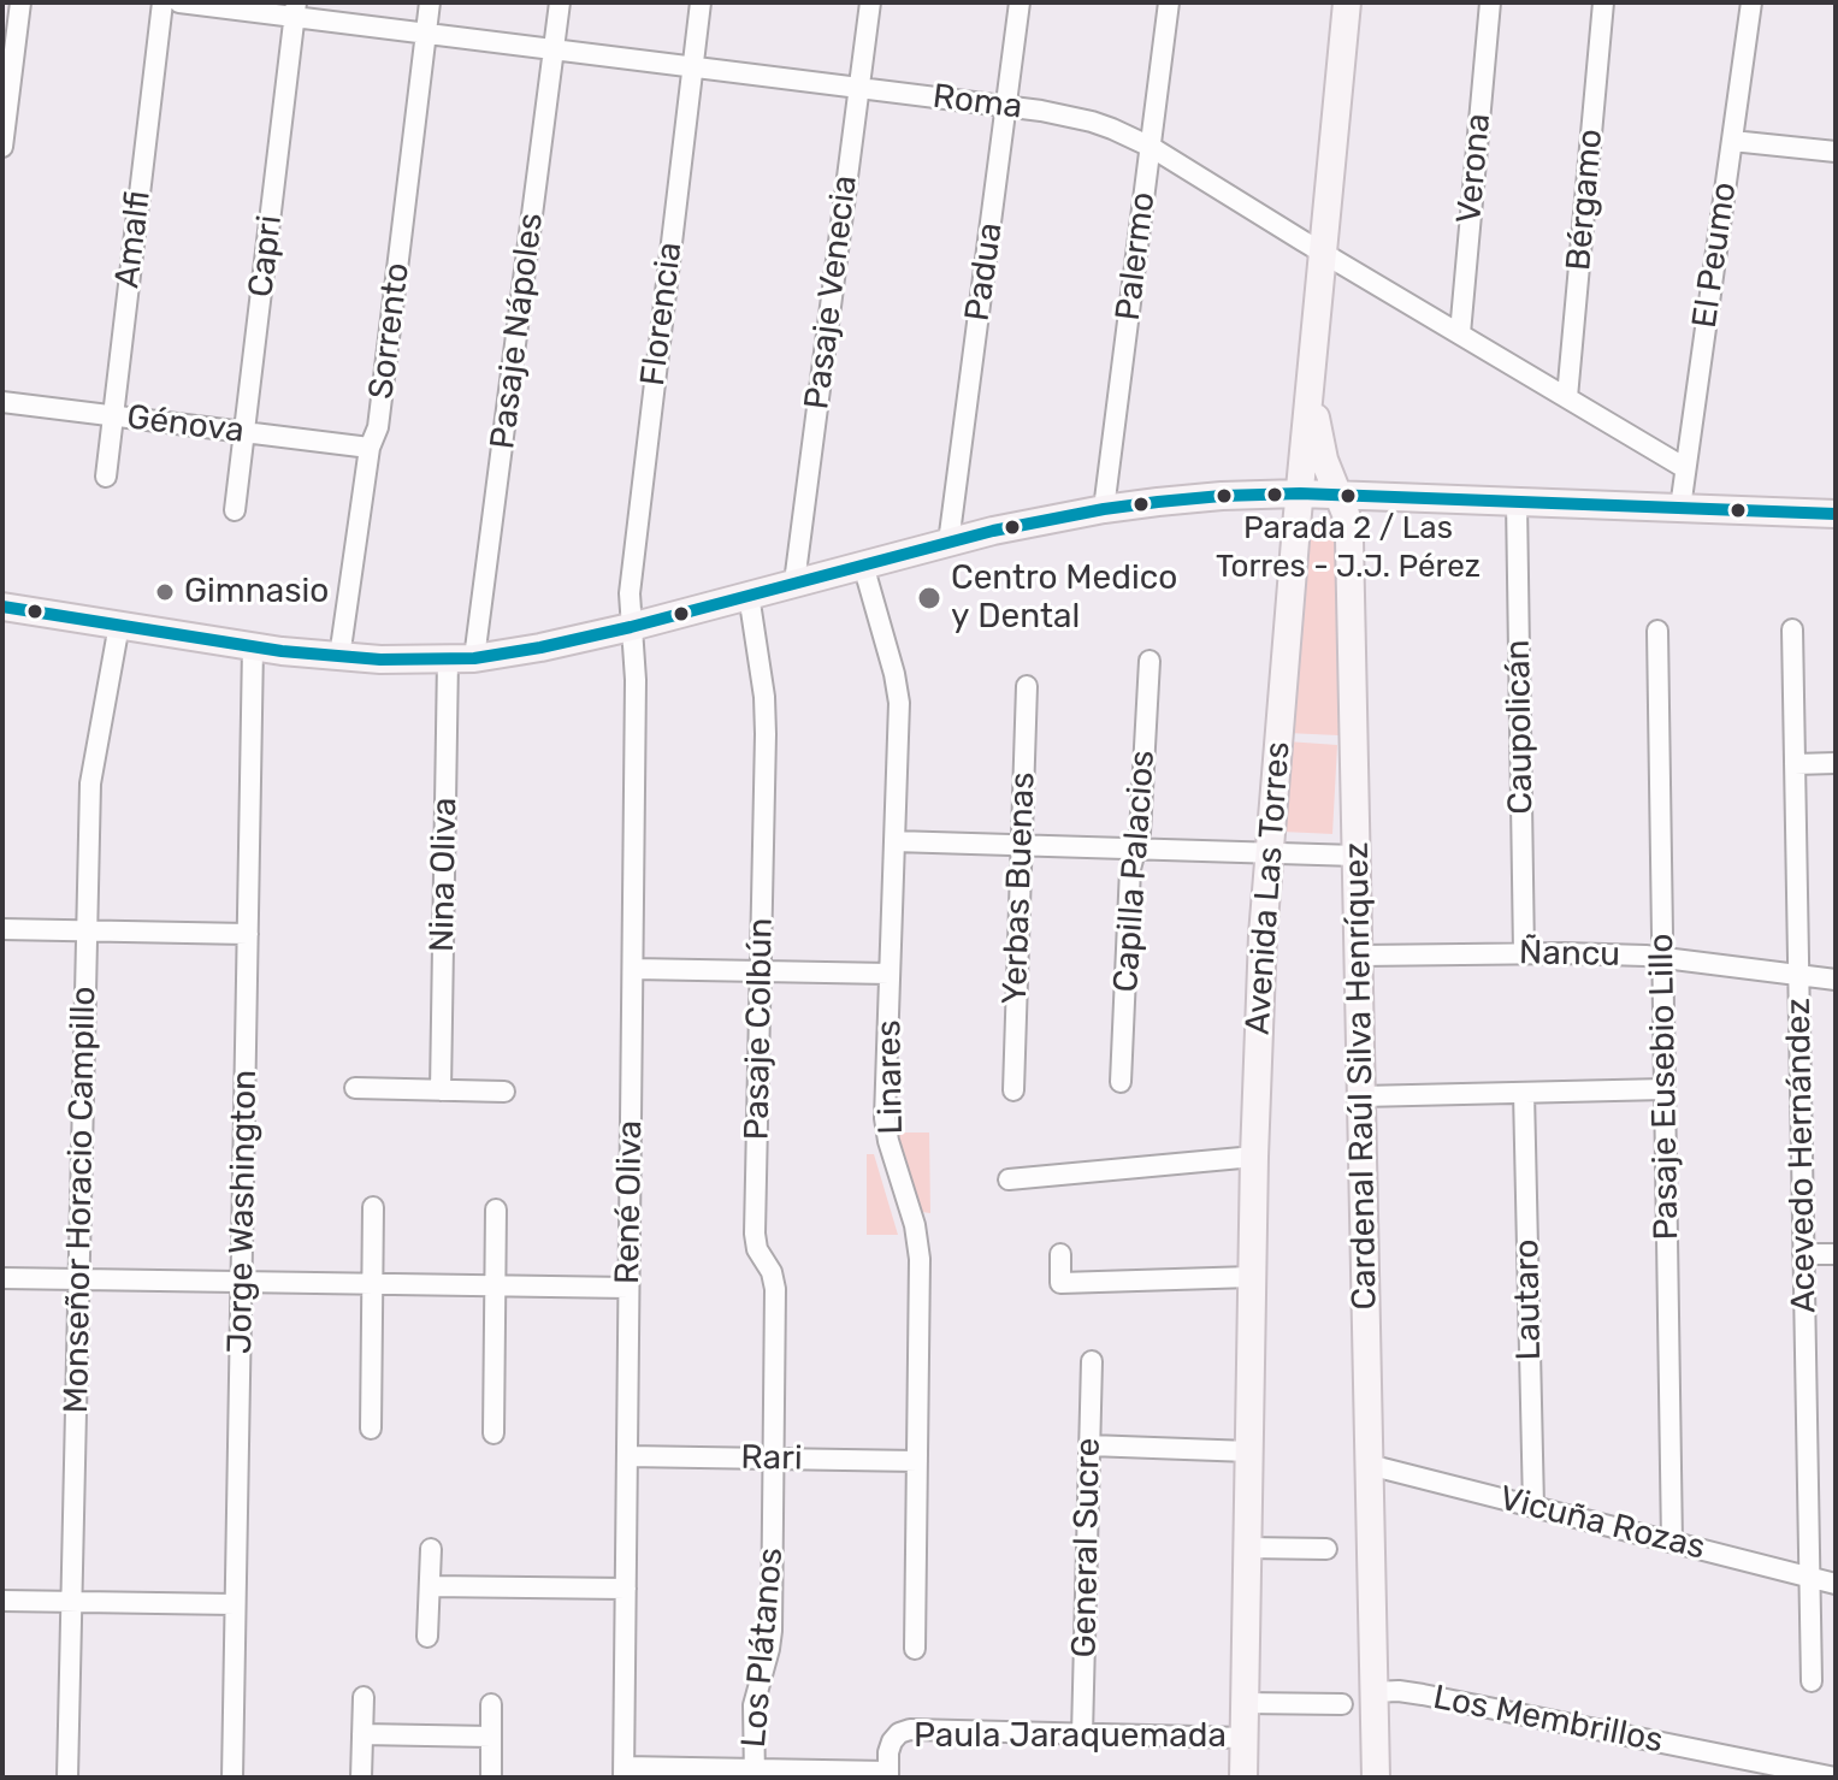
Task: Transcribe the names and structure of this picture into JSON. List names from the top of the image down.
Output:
{
  "streets": {
    "main road": ["Avenida Las Torres", "Cardenal Raúl Silva Henríquez"],
    "street": [
      "Roma",
      "Verona",
      "Bérgamo",
      "Amalfi",
      "El Peumo",
      "Capri",
      "Palermo",
      "Padua",
      "Pasaje Venecia",
      "Florencia",
      "Sorrento",
      "Pasaje Nápoles",
      "Génova",
      "Caupolicán",
      "Capilla Palacios",
      "Nina Oliva",
      "Yerbas Buenas",
      "Ñancu",
      "Pasaje Colbún",
      "Linares",
      "Pasaje Eusebio Lillo",
      "Acevedo Hernández",
      "Monseñor Horacio Campillo",
      "René Oliva",
      "Jorge Washington",
      "Lautaro",
      "Rari",
      "Vicuña Rozas",
      "General Sucre",
      "Los Plátanos",
      "Los Membrillos",
      "Paula Jaraquemada"
    ]
  },
  "crossings": [
    ["Roma", "Verona"],
    ["Roma", "Bérgamo"],
    ["Roma", "El Peumo"],
    ["Roma", "Capri"],
    ["Roma", "Palermo"],
    ["Roma", "Padua"],
    ["Roma", "Pasaje Venecia"],
    ["Roma", "Florencia"],
    ["Roma", "Sorrento"],
    ["Roma", "Pasaje Nápoles"],
    ["Roma", "Avenida Las Torres"],
    ["Amalfi", "Génova"],
    ["Capri", "Génova"],
    ["Florencia", "René Oliva"],
    ["Sorrento", "Génova"],
    ["Caupolicán", "Ñancu"],
    ["Avenida Las Torres", "Cardenal Raúl Silva Henríquez"],
    ["Avenida Las Torres", "Paula Jaraquemada"],
    ["Ñancu", "Cardenal Raúl Silva Henríquez"],
    ["Ñancu", "Pasaje Eusebio Lillo"],
    ["Ñancu", "Acevedo Hernández"],
    ["Pasaje Colbún", "Rari"],
    ["Pasaje Colbún", "Los Plátanos"],
    ["Cardenal Raúl Silva Henríquez", "Vicuña Rozas"],
    ["Cardenal Raúl Silva Henríquez", "Los Membrillos"],
    ["Linares", "Rari"],
    ["Pasaje Eusebio Lillo", "Vicuña Rozas"],
    ["Acevedo Hernández", "Vicuña Rozas"],
    ["René Oliva", "Rari"],
    ["René Oliva", "Paula Jaraquemada"],
    ["Lautaro", "Vicuña Rozas"],
    ["Rari", "Los Plátanos"],
    ["General Sucre", "Paula Jaraquemada"],
    ["Los Plátanos", "Paula Jaraquemada"]
  ],
  "places": ["Parada 2 / Las Torres - J.J. Pérez", "Gimnasio", "Centro Medico y Dental"]
}
